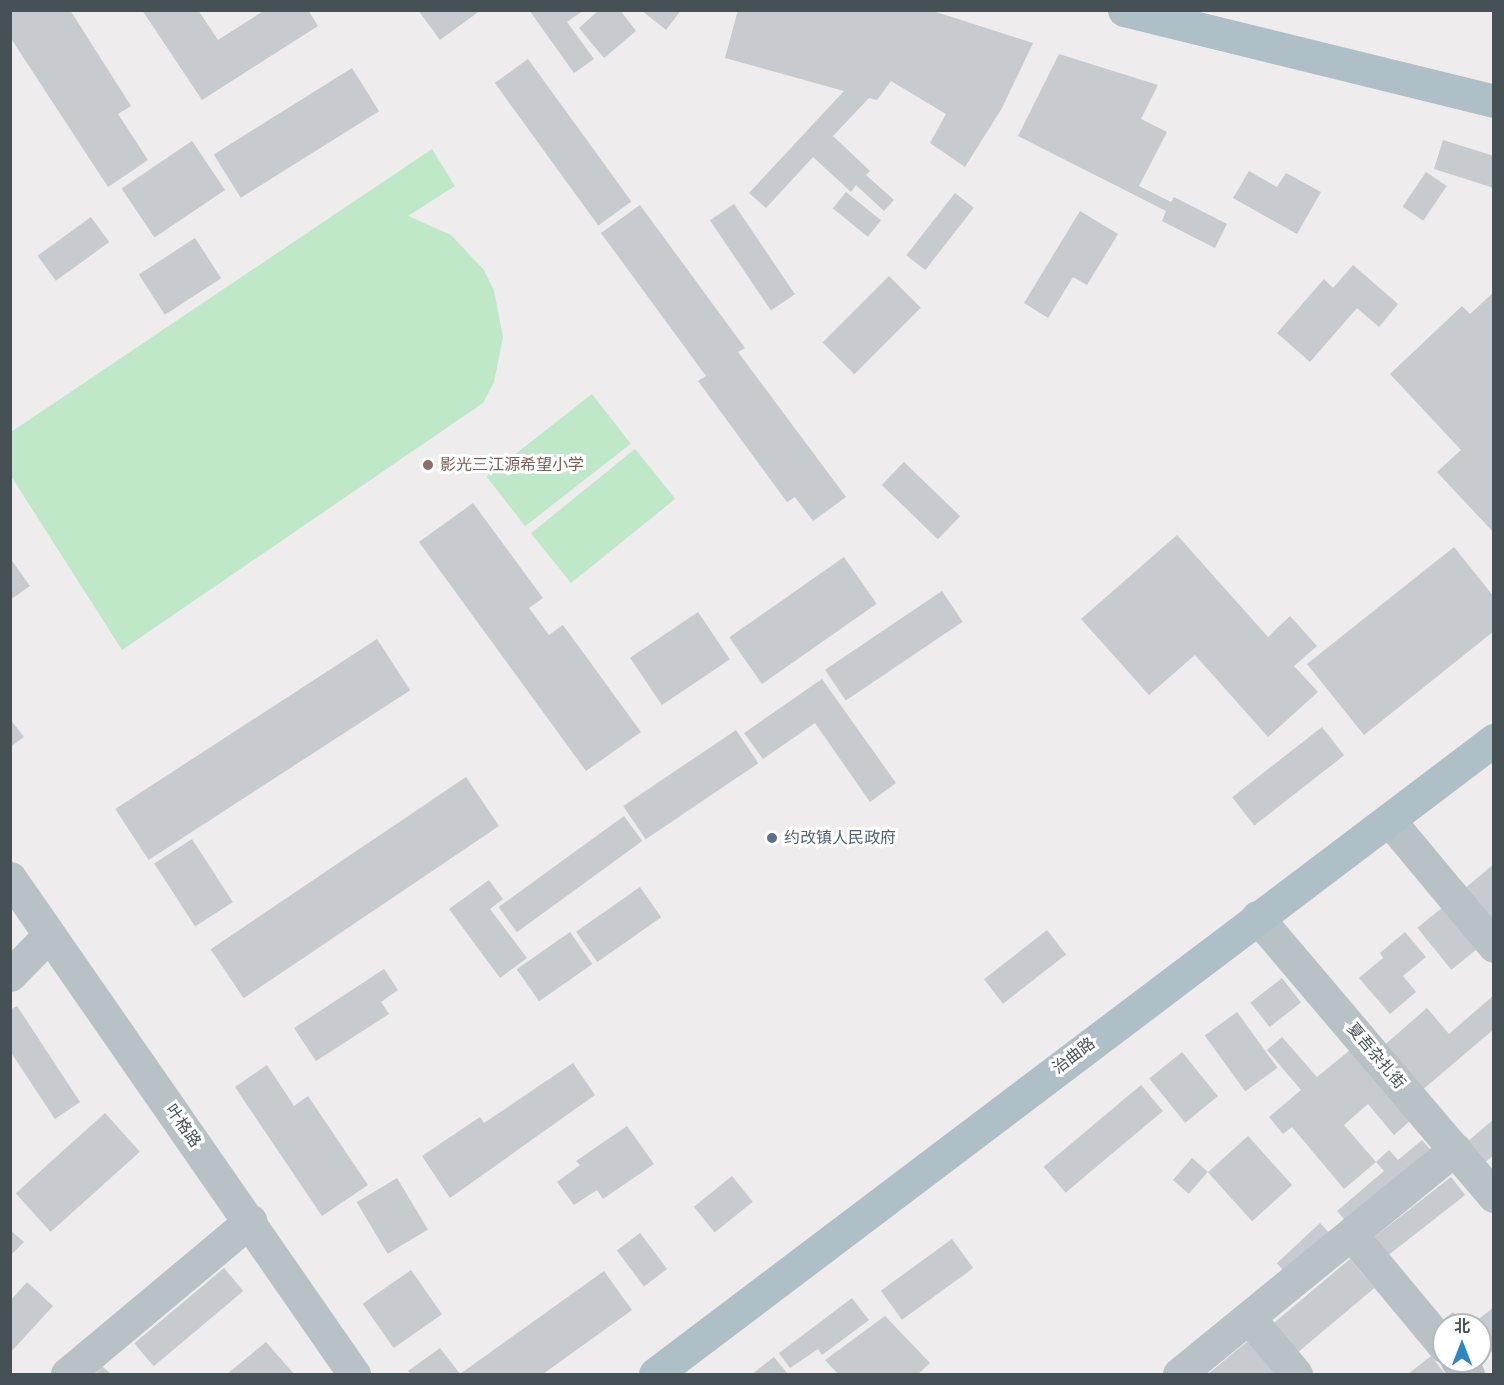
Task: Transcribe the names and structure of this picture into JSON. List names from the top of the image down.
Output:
{
  "streets": {
    "main road": ["治曲路"],
    "street": ["夏吾杂扎街", "叶格路"]
  },
  "crossings": [
    ["治曲路", "夏吾杂扎街"]
  ],
  "places": ["影光三江源希望小学", "约改镇人民政府"],
  "north": "top"
}
